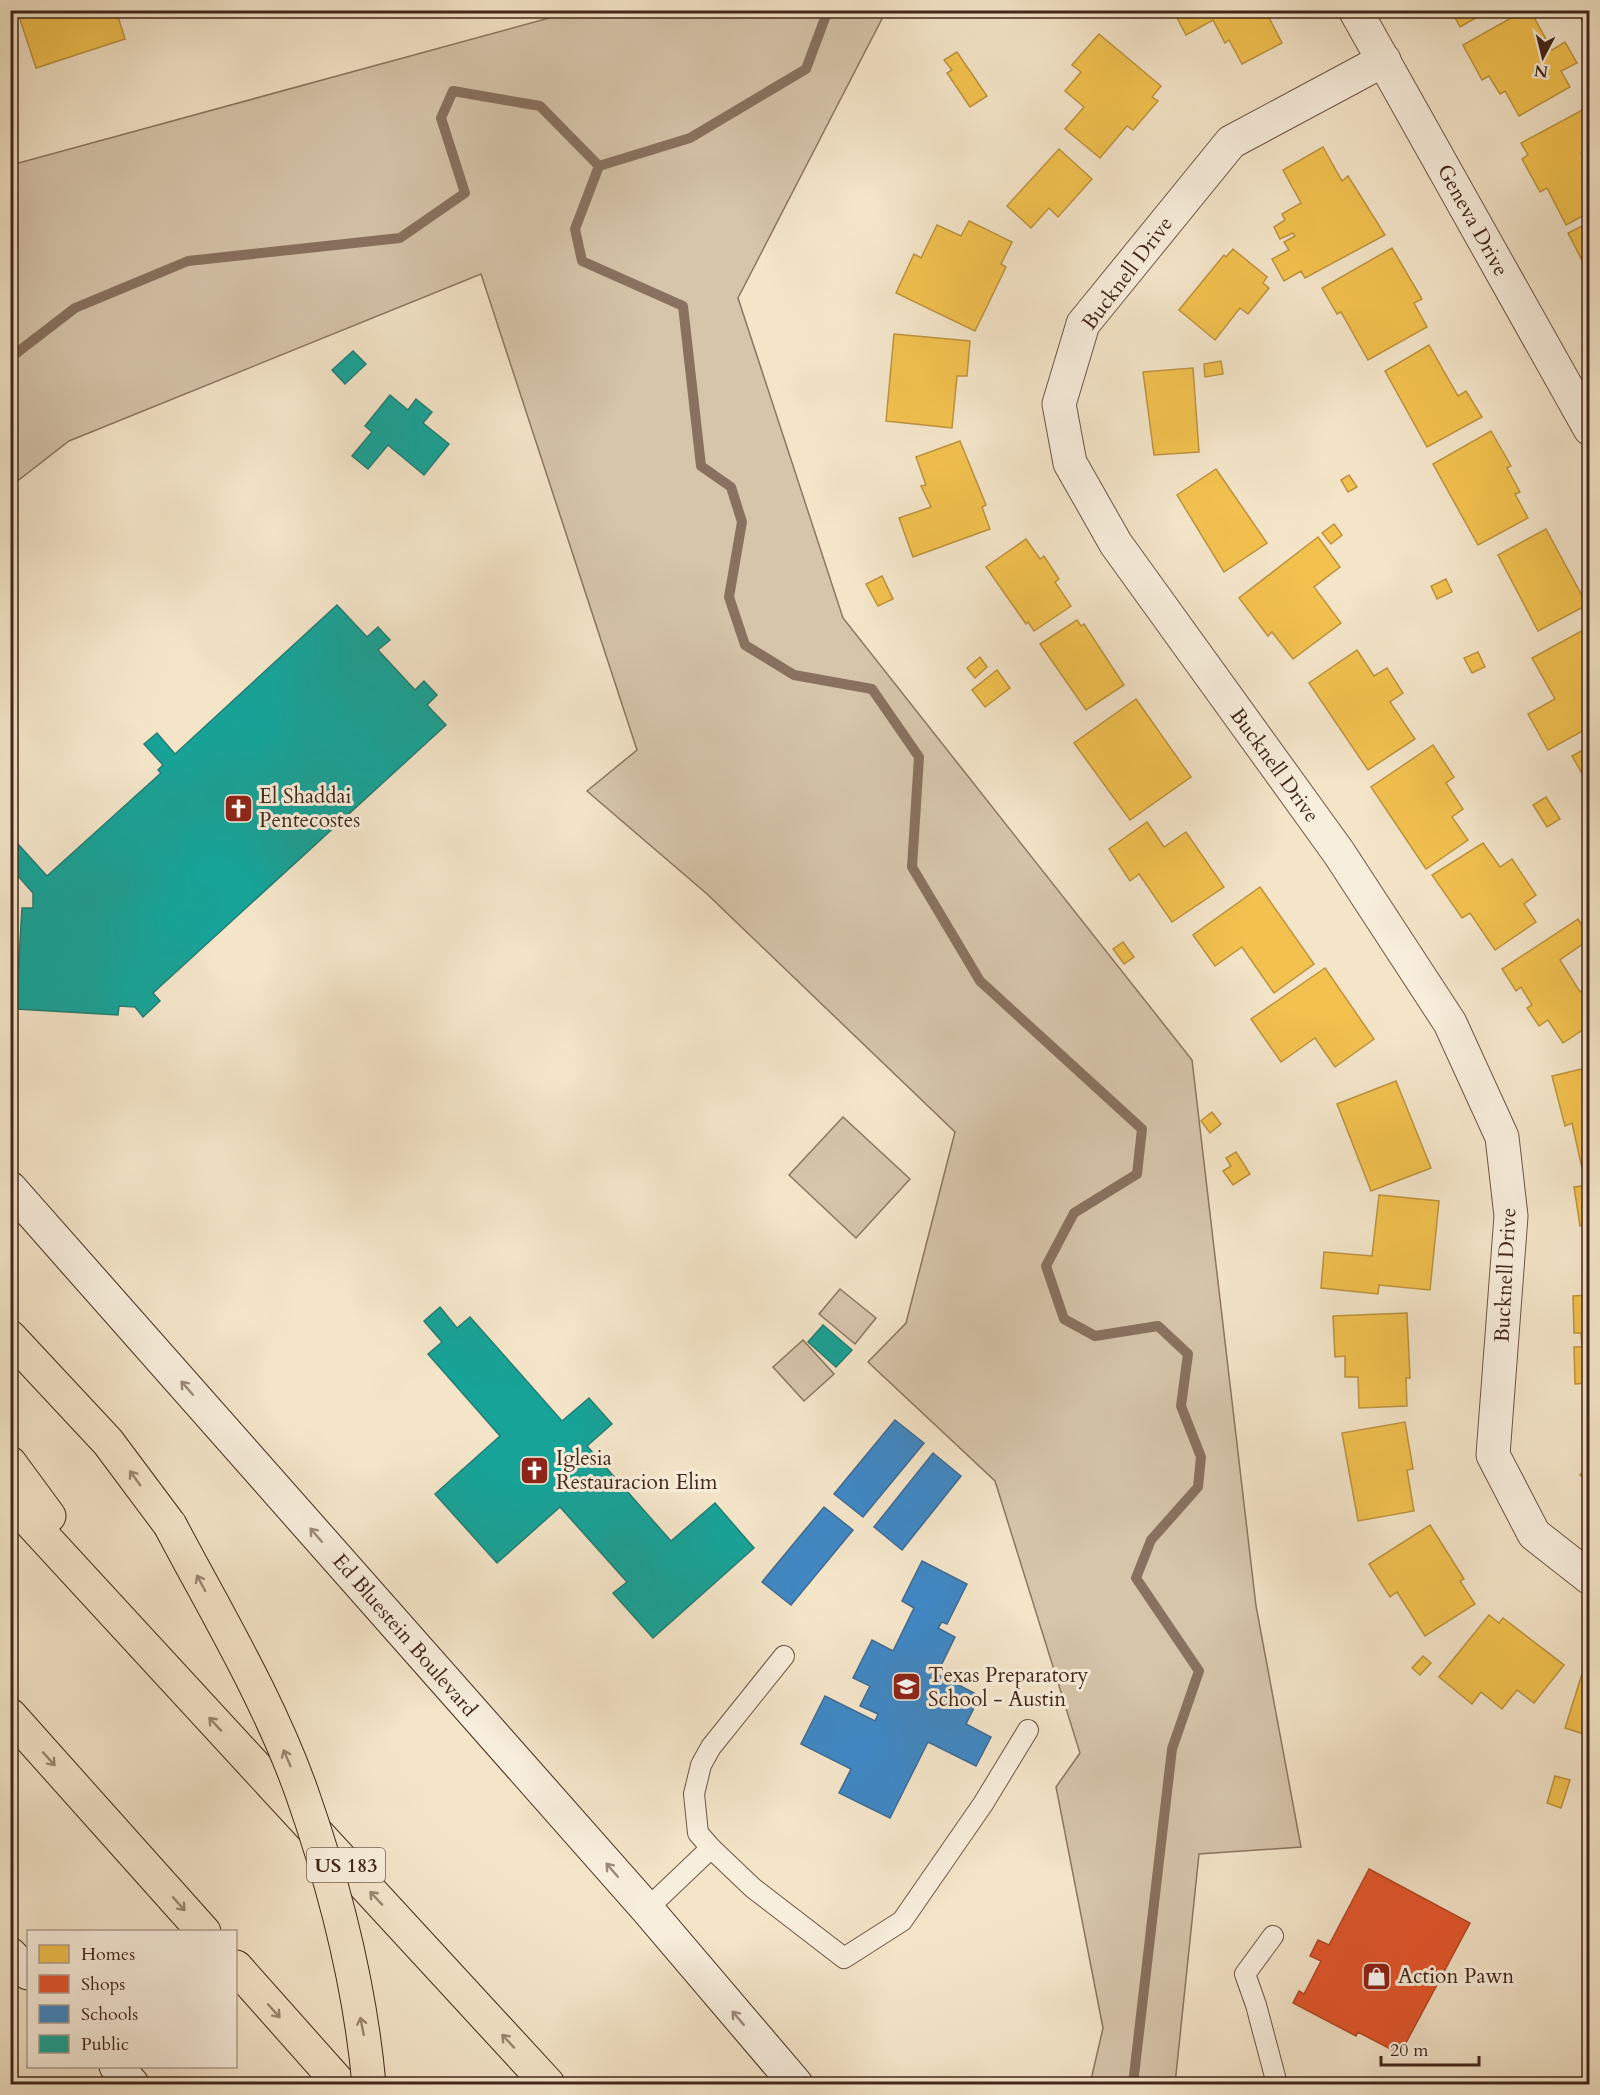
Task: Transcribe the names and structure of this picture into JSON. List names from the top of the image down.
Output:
{
  "streets": {
    "highway": ["US 183"],
    "street": ["Geneva Drive", "Bucknell Drive", "Ed Bluestein Boulevard"]
  },
  "crossings": [
    ["Geneva Drive", "Bucknell Drive"]
  ],
  "one_way": ["Ed Bluestein Boulevard"],
  "places": {
    "church": ["El Shaddai Pentecostes", "Iglesia Restauracion Elim"],
    "school or university": ["Texas Preparatory School - Austin"],
    "shop": ["Action Pawn"]
  },
  "legend": [
    "Homes",
    "Shops",
    "Schools",
    "Public"
  ],
  "scale_bar": "20 m",
  "north": "bottom"
}
